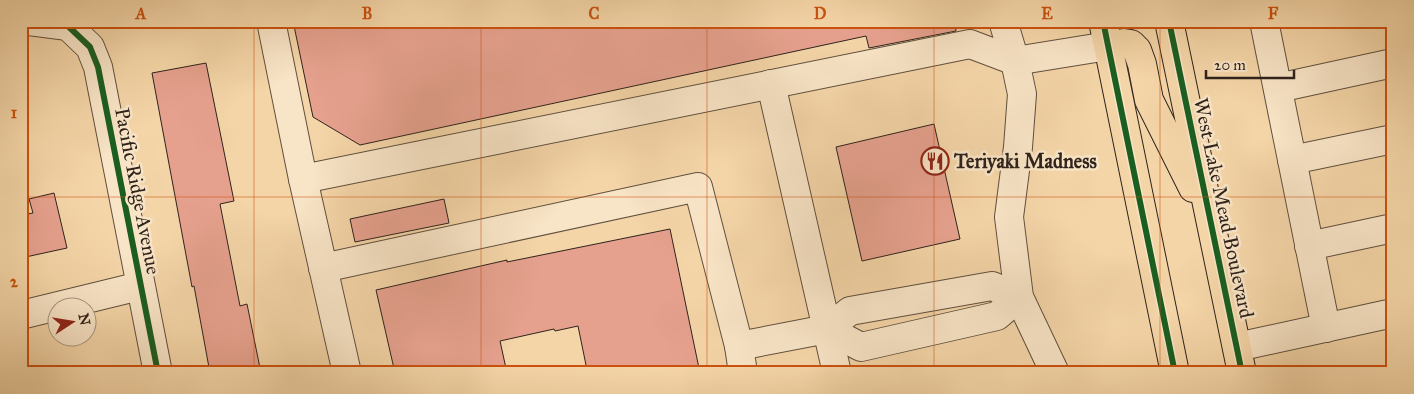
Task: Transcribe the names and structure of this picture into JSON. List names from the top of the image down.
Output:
{
  "streets": {
    "main road": ["West Lake Mead Boulevard"],
    "street": ["Pacific Ridge Avenue"]
  },
  "places": {
    "restaurant": ["Teriyaki Madness"]
  },
  "scale_bar": "20 m",
  "north": "right",
  "grid": {
    "columns": [
      "A",
      "B",
      "C",
      "D",
      "E",
      "F"
    ],
    "rows": ["1", "2"]
  }
}
